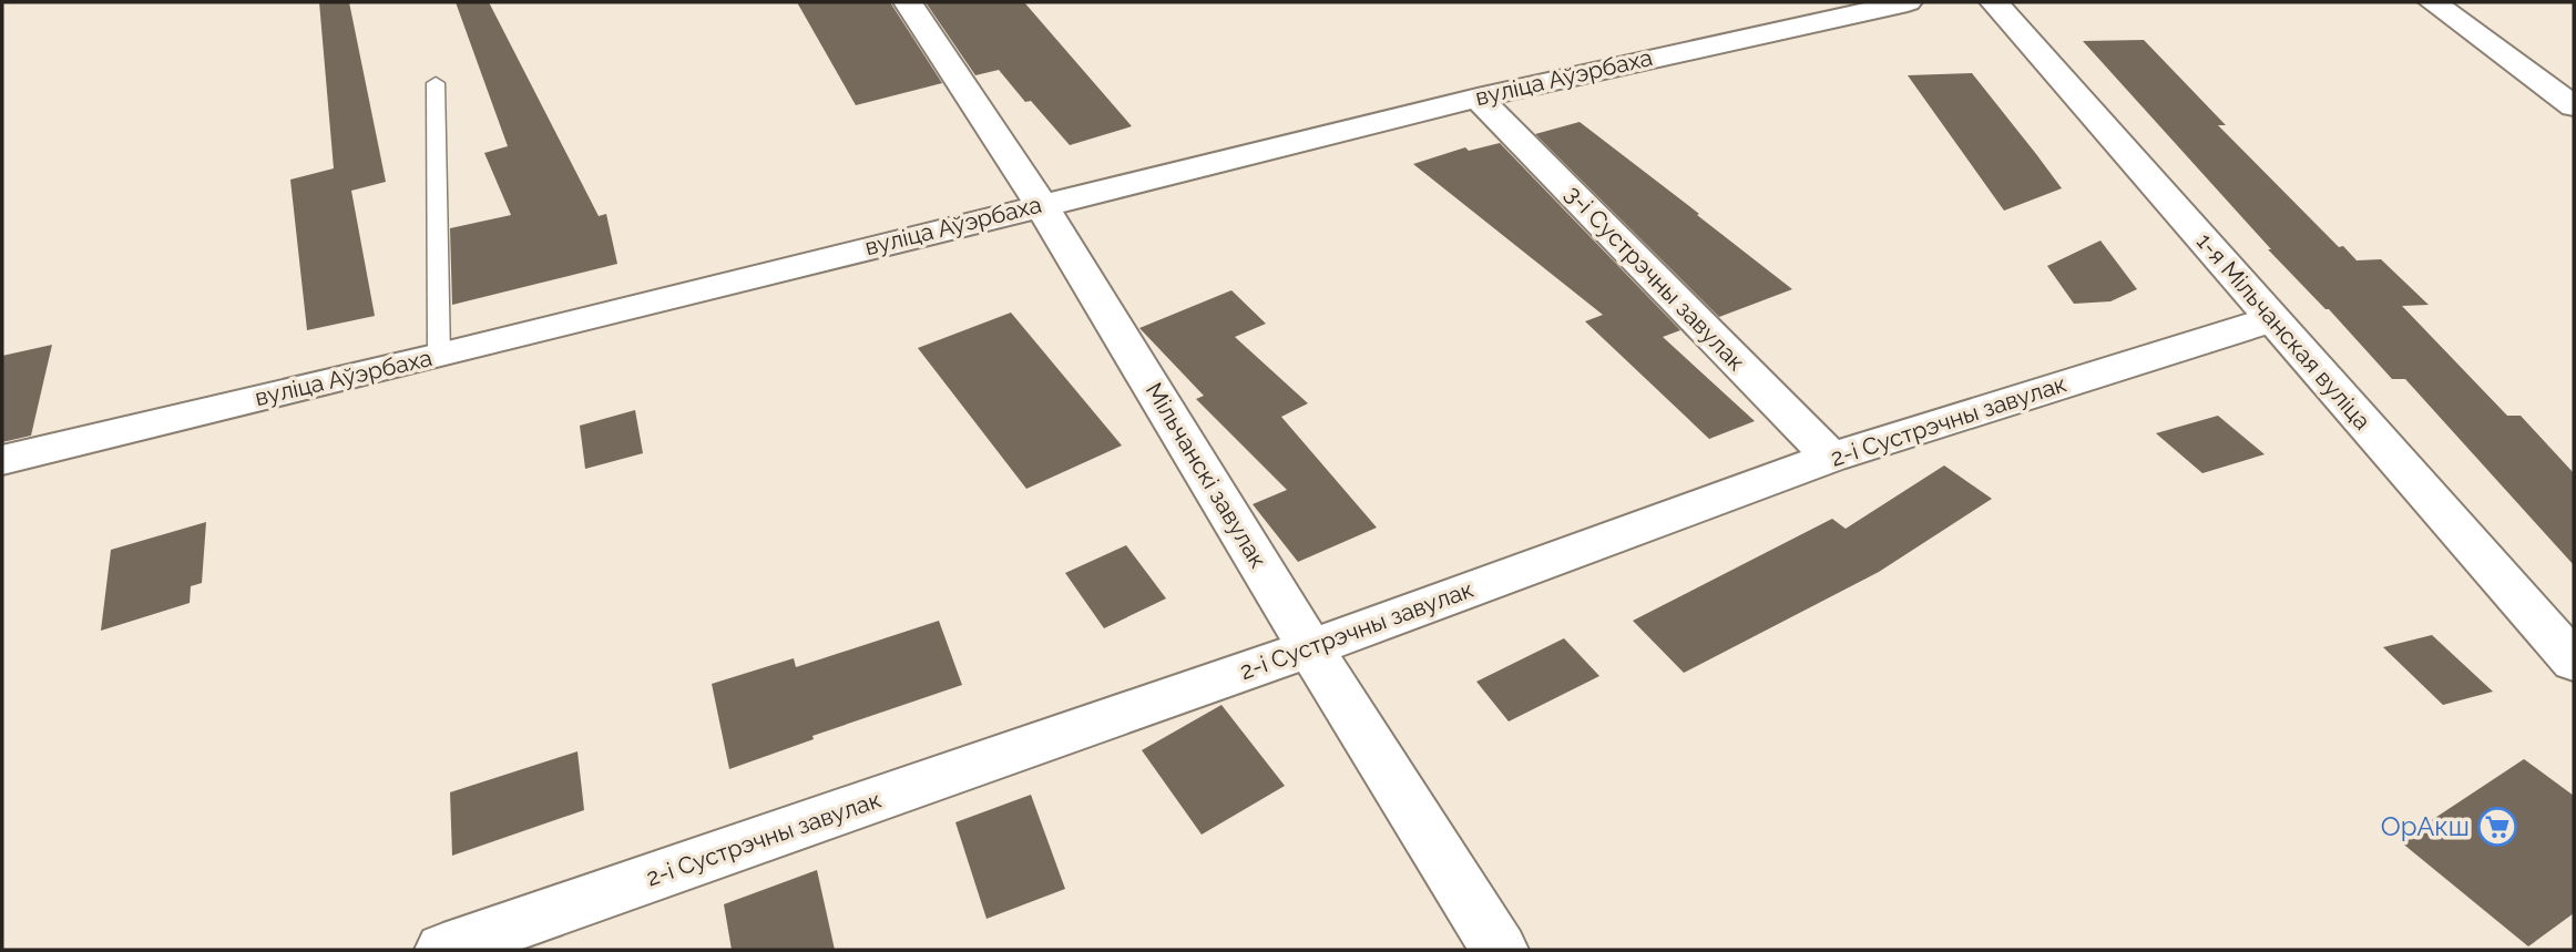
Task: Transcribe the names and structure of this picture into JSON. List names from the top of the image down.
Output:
{
  "streets": {
    "street": [
      "вуліца Аўэрбаха",
      "3-і Сустрэчны завулак",
      "1-я Мільчанская вуліца",
      "2-і Сустрэчны завулак",
      "Мільчанскі завулак"
    ]
  },
  "crossings": [
    ["вуліца Аўэрбаха", "3-і Сустрэчны завулак"],
    ["вуліца Аўэрбаха", "Мільчанскі завулак"],
    ["3-і Сустрэчны завулак", "2-і Сустрэчны завулак"],
    ["1-я Мільчанская вуліца", "2-і Сустрэчны завулак"],
    ["2-і Сустрэчны завулак", "Мільчанскі завулак"]
  ],
  "places": {
    "supermarket": ["ОрАкш"]
  }
}
